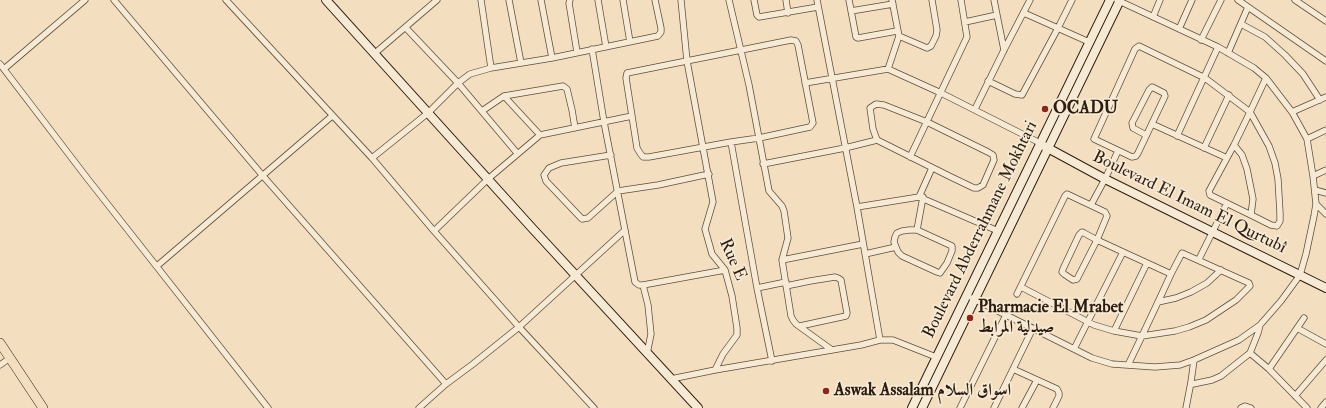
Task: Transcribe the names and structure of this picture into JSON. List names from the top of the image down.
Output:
{
  "streets": {
    "main road": ["Boulevard El Imam El Qurtubî", "Boulevard Abderrahmane Mokhtari"],
    "street": ["Rue E"]
  },
  "crossings": [
    ["Boulevard El Imam El Qurtubî", "Boulevard Abderrahmane Mokhtari"]
  ],
  "places": ["OCADU", "Pharmacie El Mrabet صيدلية المرابط", "Aswak Assalam اسواق السلام"]
}
